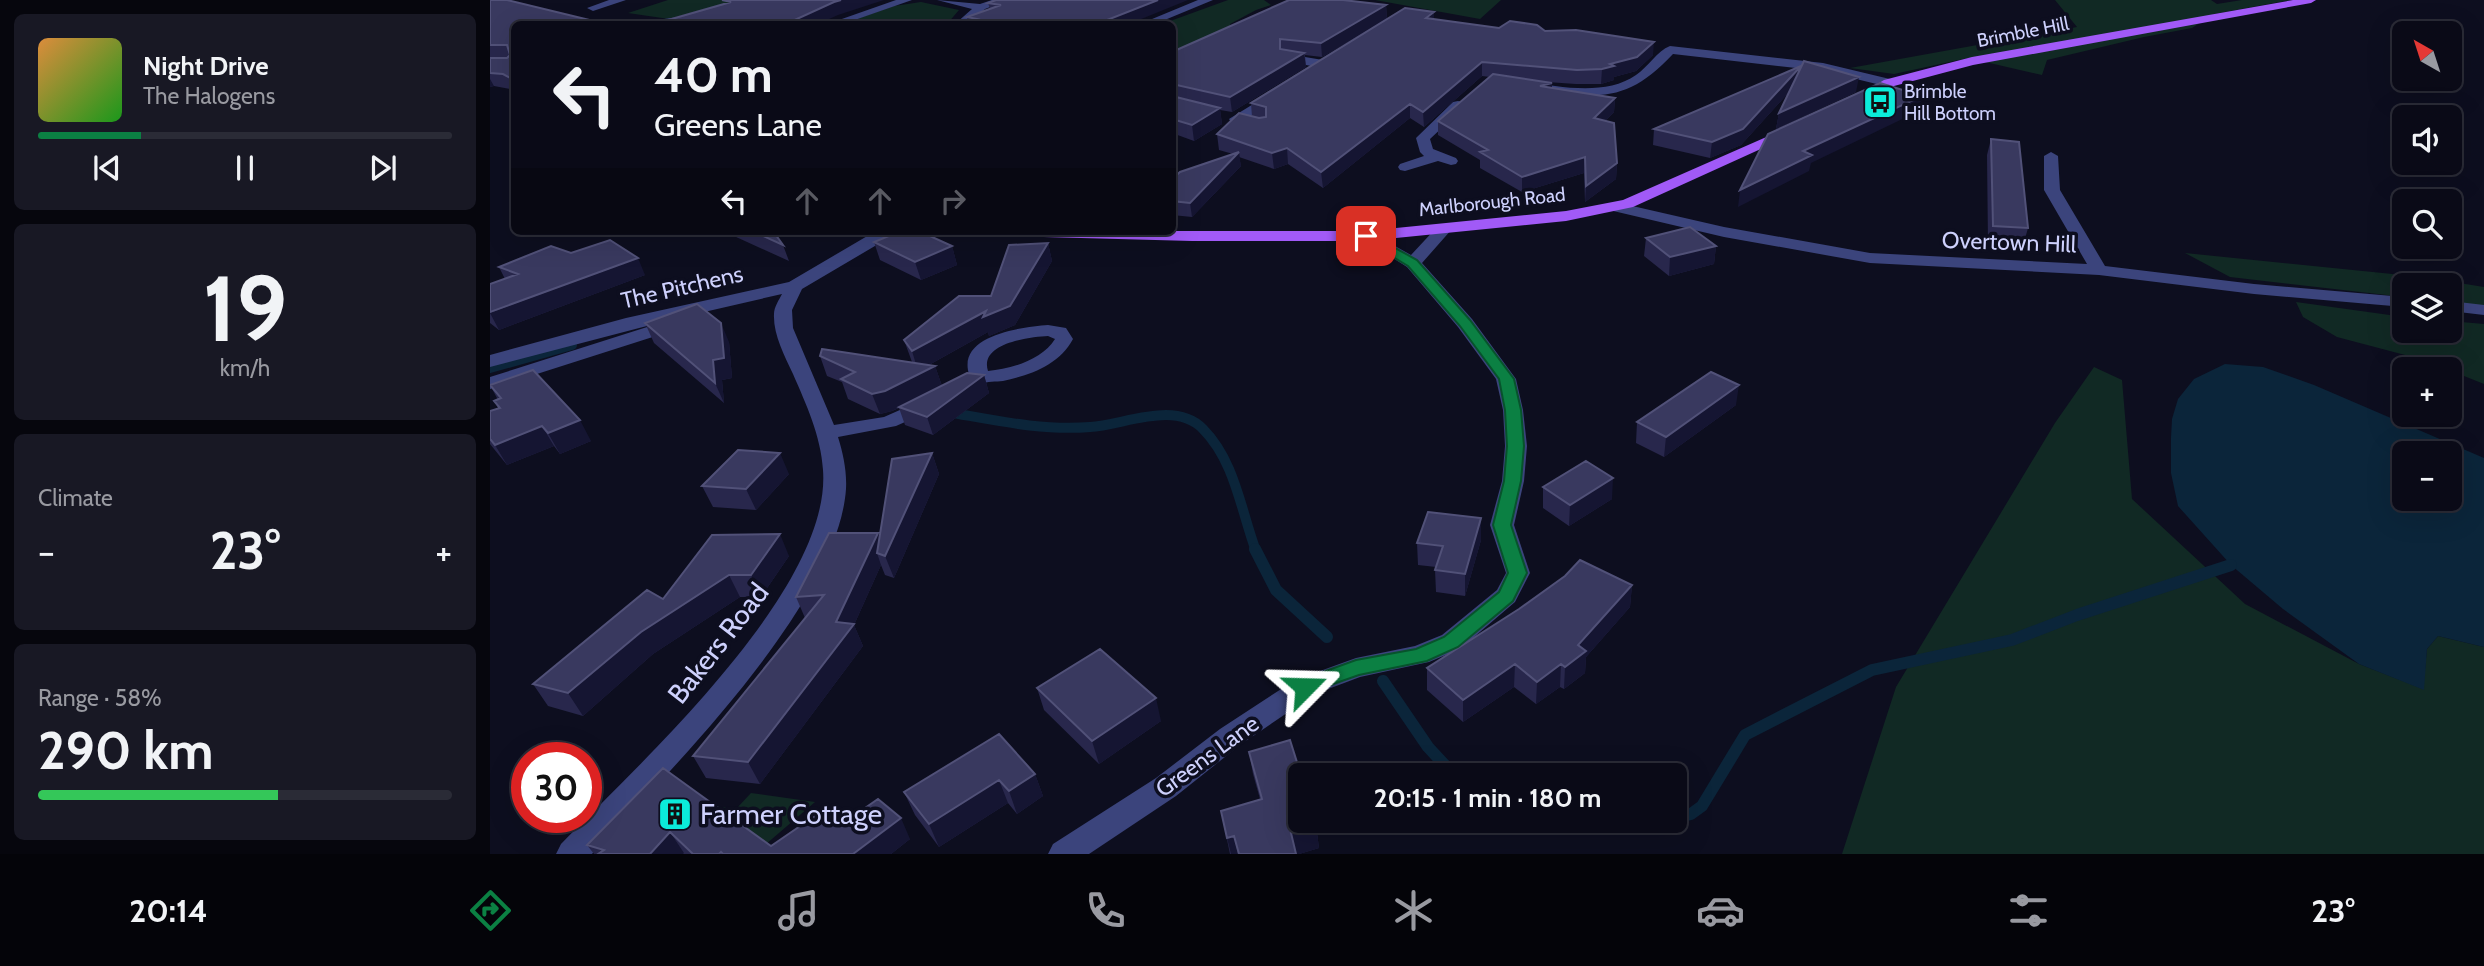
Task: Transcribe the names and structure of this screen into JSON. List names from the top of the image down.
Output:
{
  "streets": {
    "main road": ["Brimble Hill", "Marlborough Road"],
    "street": [
      "Overtown Hill",
      "The Pitchens",
      "Bakers Road",
      "Greens Lane"
    ]
  },
  "crossings": [
    ["Marlborough Road", "Overtown Hill"],
    ["Marlborough Road", "Greens Lane"],
    ["The Pitchens", "Bakers Road"]
  ],
  "places": {
    "bus stop": ["Brimble Hill Bottom"],
    "building": ["Farmer Cottage"]
  },
  "north": "top left",
  "page": {
    "map_buttons": ["+", "−"],
    "turn": ["40 m", "Greens Lane"],
    "song": ["Night Drive", "The Halogens"],
    "tile": [
      ["19", "km/h"],
      "Climate",
      ["Range · 58%", "290 km"]
    ],
    "heat": ["−", "23°", "+"],
    "limit": "30",
    "trip": "20:15 · 1 min · 180 m",
    "tabs": ["20:14", "23°"]
  }
}
